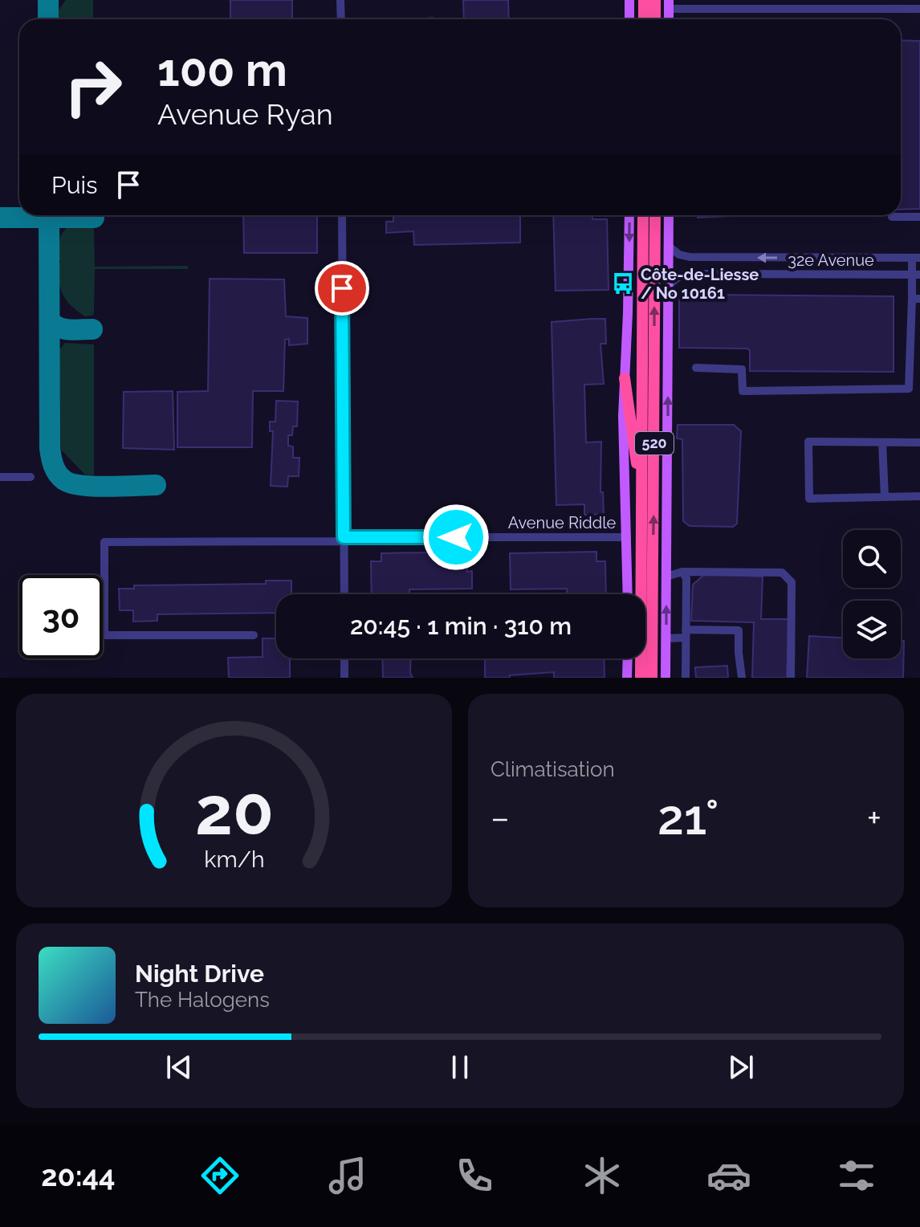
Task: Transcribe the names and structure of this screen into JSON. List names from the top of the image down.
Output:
{
  "streets": {
    "highway": ["520"],
    "street": ["32e Avenue", "Avenue Riddle"]
  },
  "places": {
    "bus stop": ["Côte-de-Liesse / No 10161"]
  },
  "page": {
    "turn": ["100 m", "Avenue Ryan"],
    "then": "Puis",
    "limit": "30",
    "trip": "20:45 · 1 min · 310 m",
    "tile": "Climatisation",
    "heat": ["−", "21°", "+"],
    "song": ["Night Drive", "The Halogens"],
    "tabs": "20:44",
    "gauge": ["20", "km/h"]
  }
}
